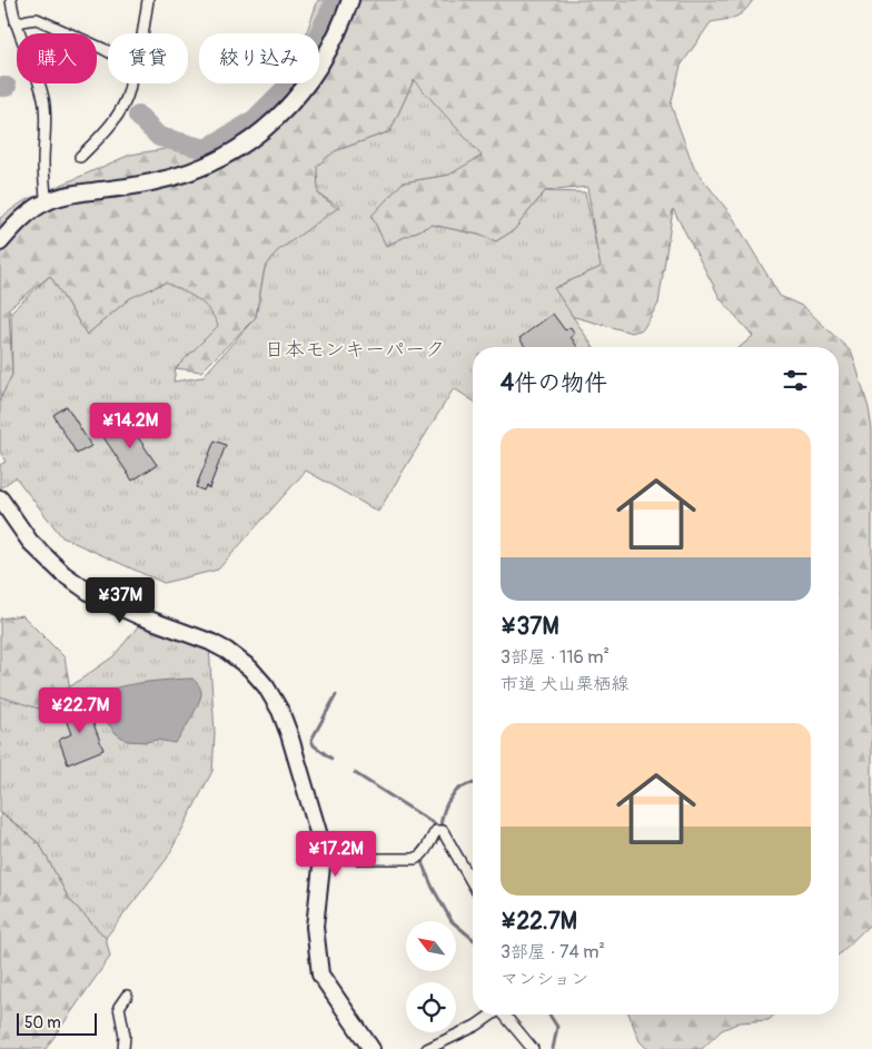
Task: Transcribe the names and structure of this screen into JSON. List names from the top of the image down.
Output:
{
  "parks": ["日本モンキーパーク"],
  "scale_bar": "50 m",
  "north": "top left",
  "page": {
    "chip": ["購入", "賃貸", "絞り込み"],
    "heading": "4件の物件",
    "price": [
      "¥14.2M",
      "¥37M",
      "¥22.7M",
      "¥17.2M"
    ],
    "list": [
      {
        "name": "¥37M",
        "note": "3部屋 · 116 m² · 市道 犬山栗栖線"
      },
      {
        "name": "¥22.7M",
        "note": "3部屋 · 74 m² · マンション"
      }
    ],
    "scale": "50 m"
  }
}
